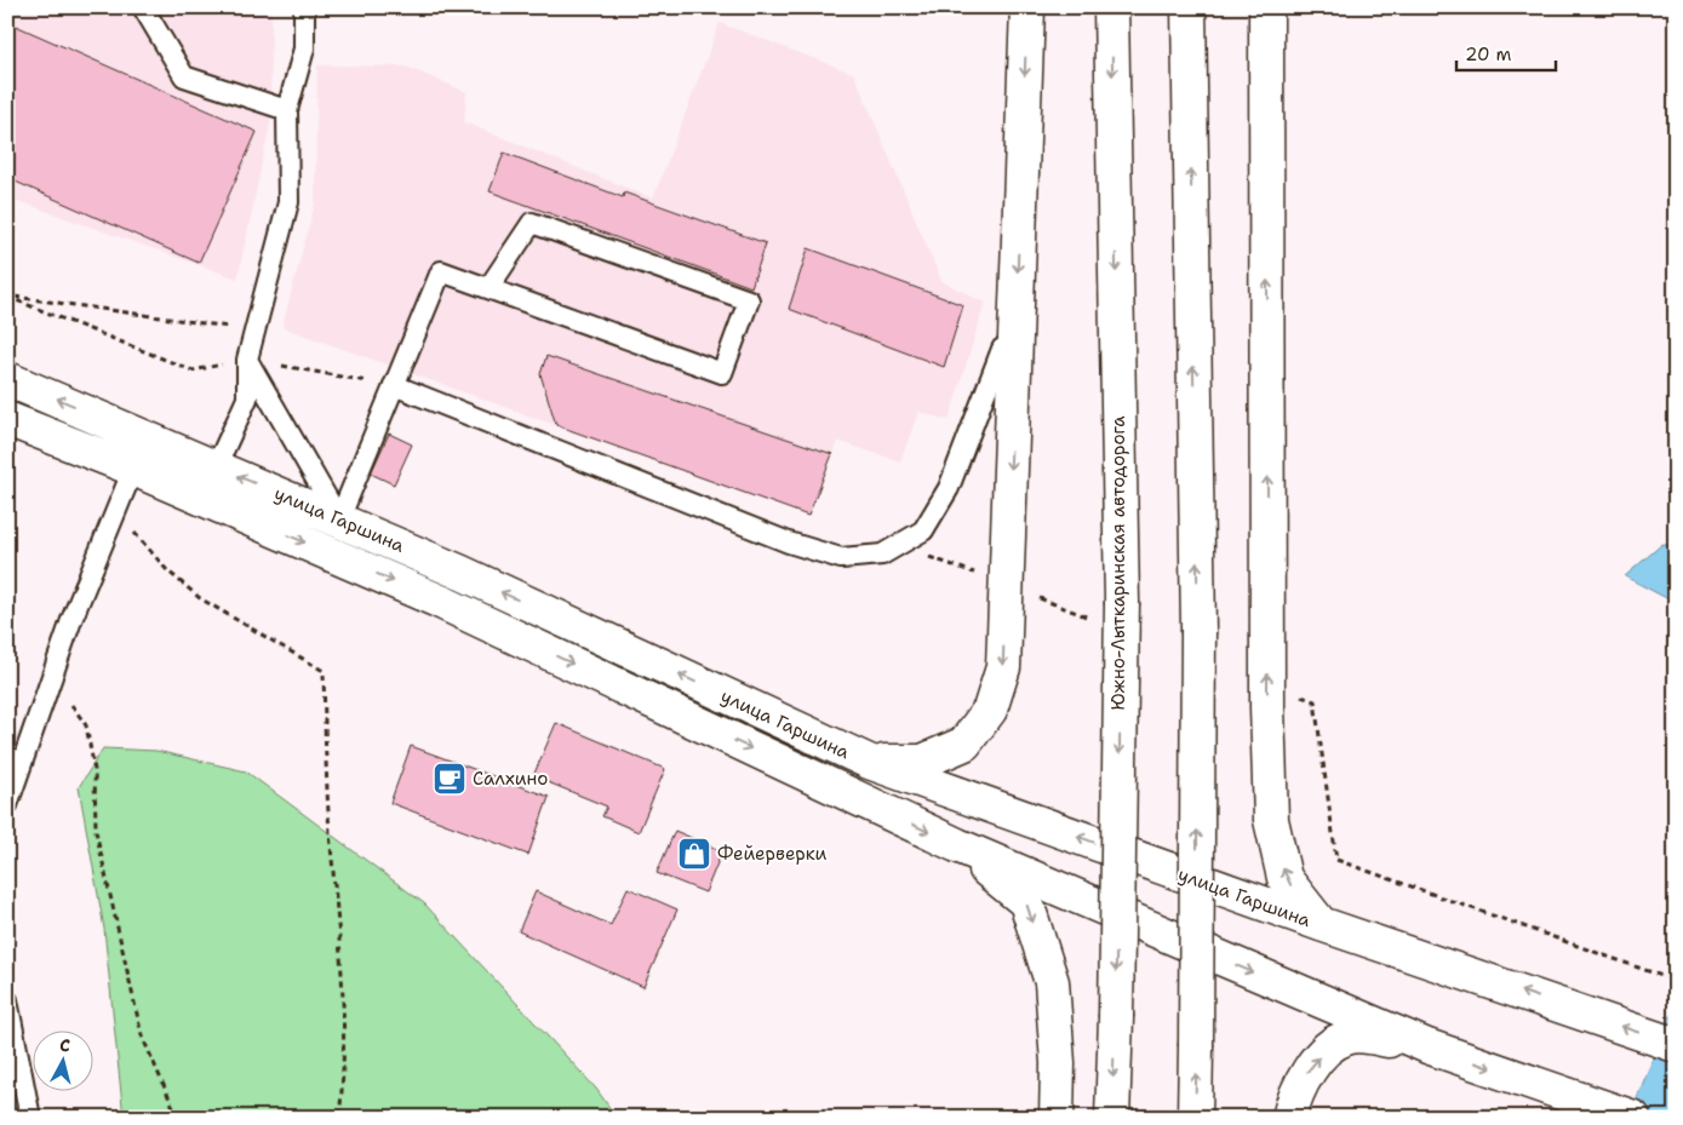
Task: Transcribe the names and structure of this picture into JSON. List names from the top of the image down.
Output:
{
  "streets": {
    "main road": ["улица Гаршина", "Южно-Лыткаринская автодорога"]
  },
  "places": {
    "cafe": ["Салхино"],
    "shop": ["Фейерверки"]
  },
  "scale_bar": "20 m",
  "north": "top"
}
